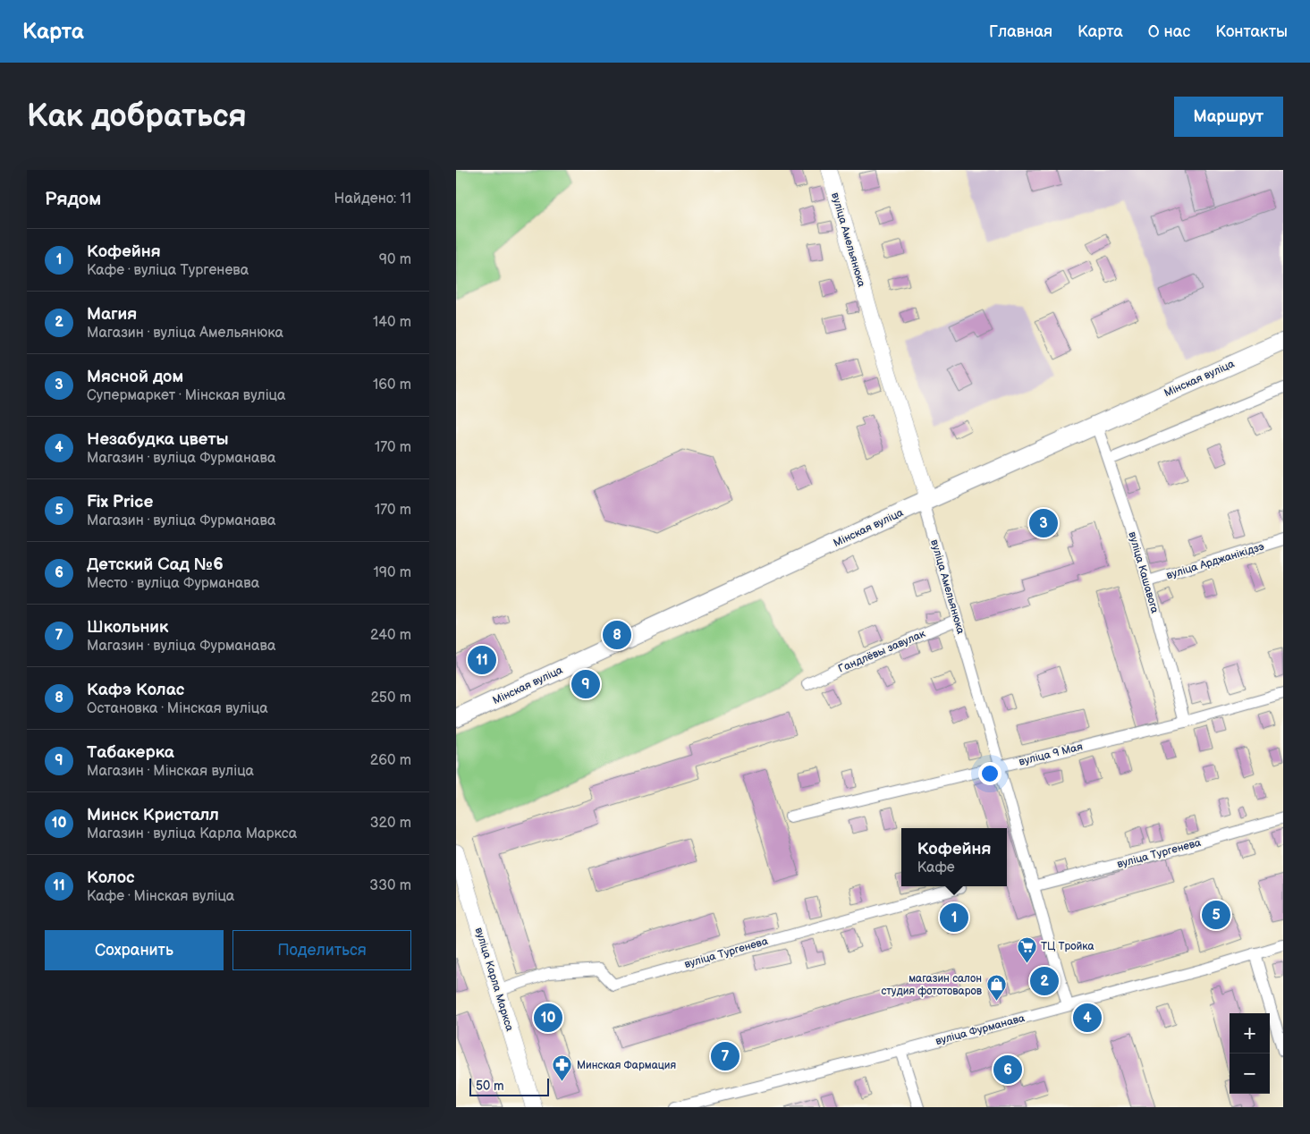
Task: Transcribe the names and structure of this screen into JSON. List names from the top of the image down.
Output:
{
  "streets": {
    "main road": ["Мінская вуліца"],
    "street": [
      "вуліца Амельянюка",
      "вуліца Арджанікідзэ",
      "вуліца Кашавога",
      "Гандлёвы завулак",
      "вуліца 9 Мая",
      "вуліца Тургенева",
      "вуліца Карла Маркса",
      "вуліца Фурманава"
    ]
  },
  "crossings": [
    ["вуліца Амельянюка", "Мінская вуліца"],
    ["вуліца Амельянюка", "Гандлёвы завулак"],
    ["вуліца Амельянюка", "вуліца 9 Мая"],
    ["вуліца Амельянюка", "вуліца Тургенева"],
    ["вуліца Амельянюка", "вуліца Фурманава"],
    ["Мінская вуліца", "вуліца Кашавога"],
    ["вуліца Арджанікідзэ", "вуліца Кашавога"],
    ["вуліца Кашавога", "вуліца 9 Мая"],
    ["вуліца Тургенева", "вуліца Карла Маркса"]
  ],
  "places": {
    "supermarket": ["ТЦ Тройка"],
    "shop": ["магазин салон студия фототоваров"],
    "pharmacy": ["Минская Фармация"]
  },
  "scale_bar": "50 m",
  "page": {
    "header": "Карта",
    "nav": [
      "Главная",
      "Карта",
      "О нас",
      "Контакты"
    ],
    "buttons": [
      "Маршрут",
      ["Сохранить", "Поделиться"]
    ],
    "title": "Как добраться",
    "heading": ["Рядом", "Найдено: 11"],
    "list": [
      {
        "mark": "1",
        "name": "Кофейня",
        "note": "Кафе · вуліца Тургенева",
        "value": "90 m"
      },
      {
        "mark": "2",
        "name": "Магия",
        "note": "Магазин · вуліца Амельянюка",
        "value": "140 m"
      },
      {
        "mark": "3",
        "name": "Мясной дом",
        "note": "Супермаркет · Мінская вуліца",
        "value": "160 m"
      },
      {
        "mark": "4",
        "name": "Незабудка цветы",
        "note": "Магазин · вуліца Фурманава",
        "value": "170 m"
      },
      {
        "mark": "5",
        "name": "Fix Price",
        "note": "Магазин · вуліца Фурманава",
        "value": "170 m"
      },
      {
        "mark": "6",
        "name": "Детский Сад №6",
        "note": "Место · вуліца Фурманава",
        "value": "190 m"
      },
      {
        "mark": "7",
        "name": "Школьник",
        "note": "Магазин · вуліца Фурманава",
        "value": "240 m"
      },
      {
        "mark": "8",
        "name": "Кафэ Колас",
        "note": "Остановка · Мінская вуліца",
        "value": "250 m"
      },
      {
        "mark": "9",
        "name": "Табакерка",
        "note": "Магазин · Мінская вуліца",
        "value": "260 m"
      },
      {
        "mark": "10",
        "name": "Минск Кристалл",
        "note": "Магазин · вуліца Карла Маркса",
        "value": "320 m"
      },
      {
        "mark": "11",
        "name": "Колос",
        "note": "Кафе · Мінская вуліца",
        "value": "330 m"
      }
    ],
    "pins": [
      "3",
      "8",
      "11",
      "9",
      "5",
      "1",
      "2",
      "4",
      "10",
      "7",
      "6"
    ],
    "popup": ["Кофейня", "Кафе"],
    "map_buttons": ["+", "−"],
    "scale": "50 m"
  }
}
